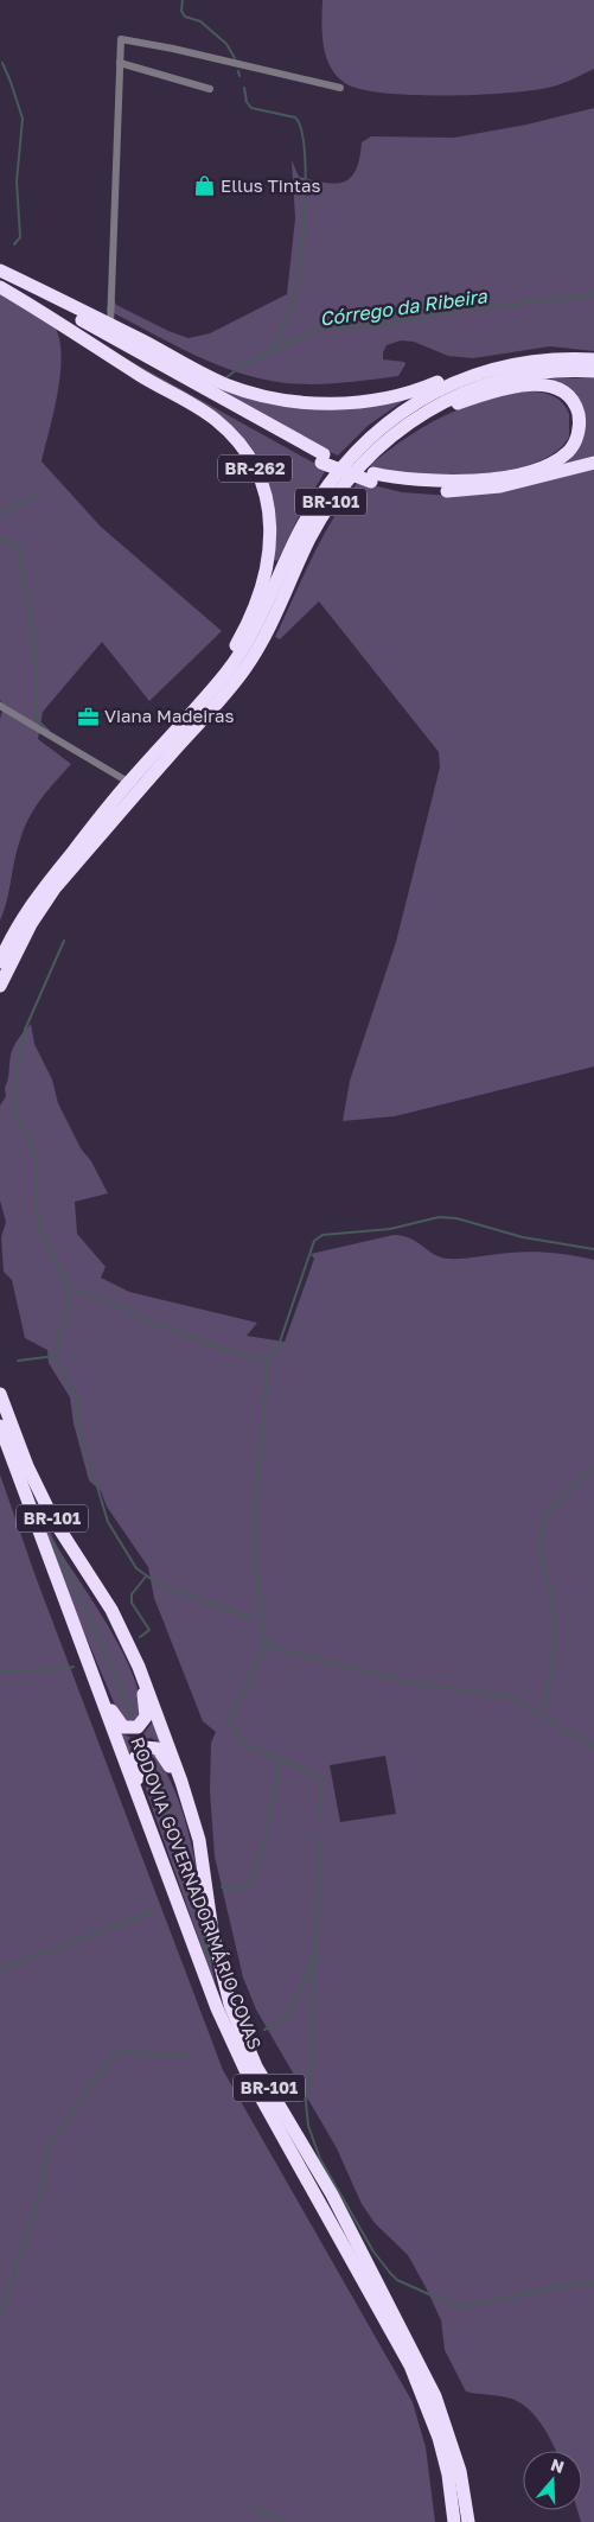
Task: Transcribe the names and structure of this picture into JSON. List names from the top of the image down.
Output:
{
  "streets": {
    "highway": ["BR-262", "BR-101", "RODOVIA GOVERNADOR MÁRIO COVAS"]
  },
  "crossings": [
    ["BR-262", "BR-101"]
  ],
  "water": ["Córrego da Ribeira"],
  "places": {
    "shop": ["Ellus Tintas"],
    "office": ["Viana Madeiras"]
  },
  "north": "top"
}
